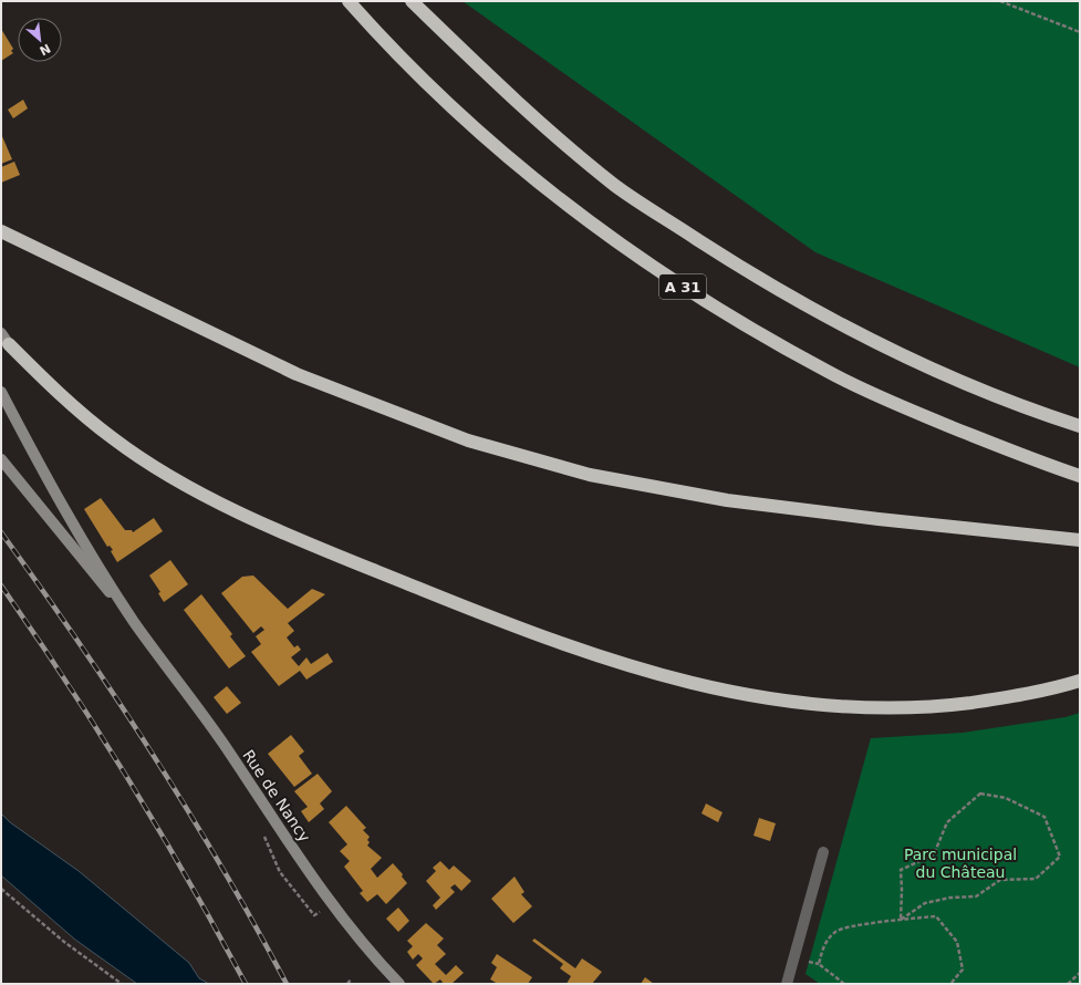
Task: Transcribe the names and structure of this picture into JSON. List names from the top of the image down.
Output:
{
  "streets": {
    "highway": ["A 31"],
    "main road": ["Rue de Nancy"]
  },
  "parks": ["Parc municipal du Château"],
  "north": "bottom right"
}
